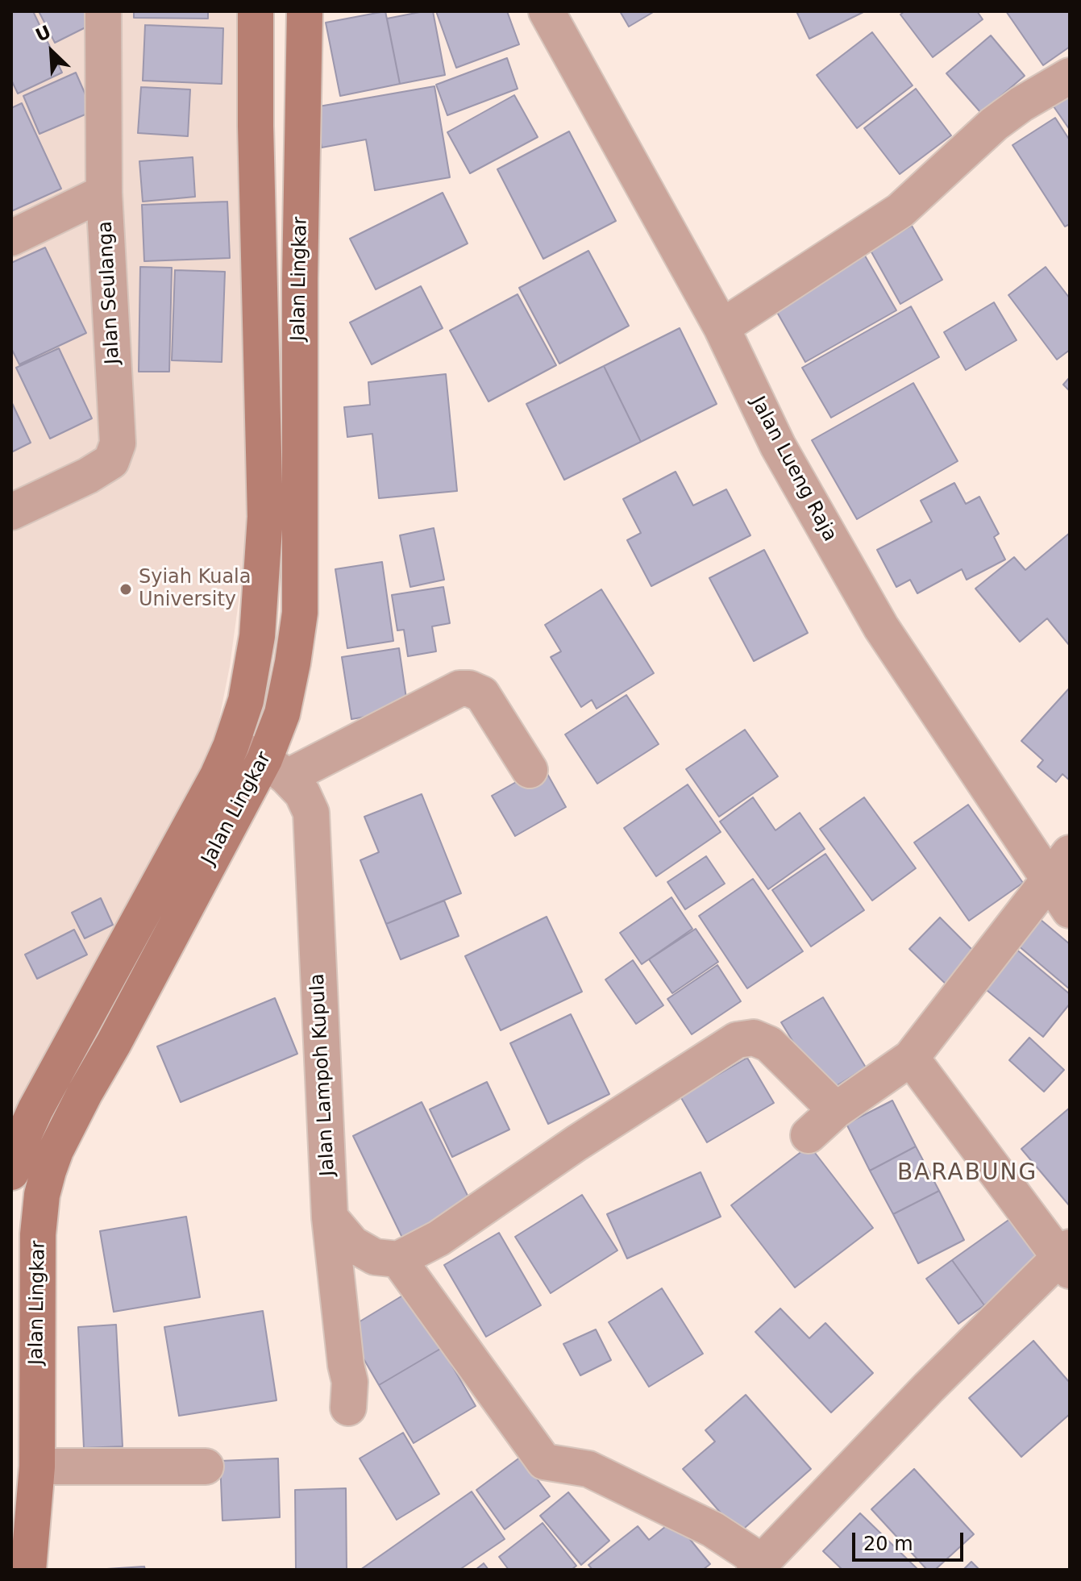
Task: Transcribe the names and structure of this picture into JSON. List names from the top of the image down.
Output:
{
  "streets": {
    "street": [
      "Jalan Lingkar",
      "Jalan Seulanga",
      "Jalan Lueng Raja",
      "Jalan Lampoh Kupula"
    ]
  },
  "crossings": [
    ["Jalan Lingkar", "Jalan Lampoh Kupula"]
  ],
  "districts": ["BARABUNG"],
  "places": ["Syiah Kuala University"],
  "scale_bar": "20 m",
  "north": "top left"
}
